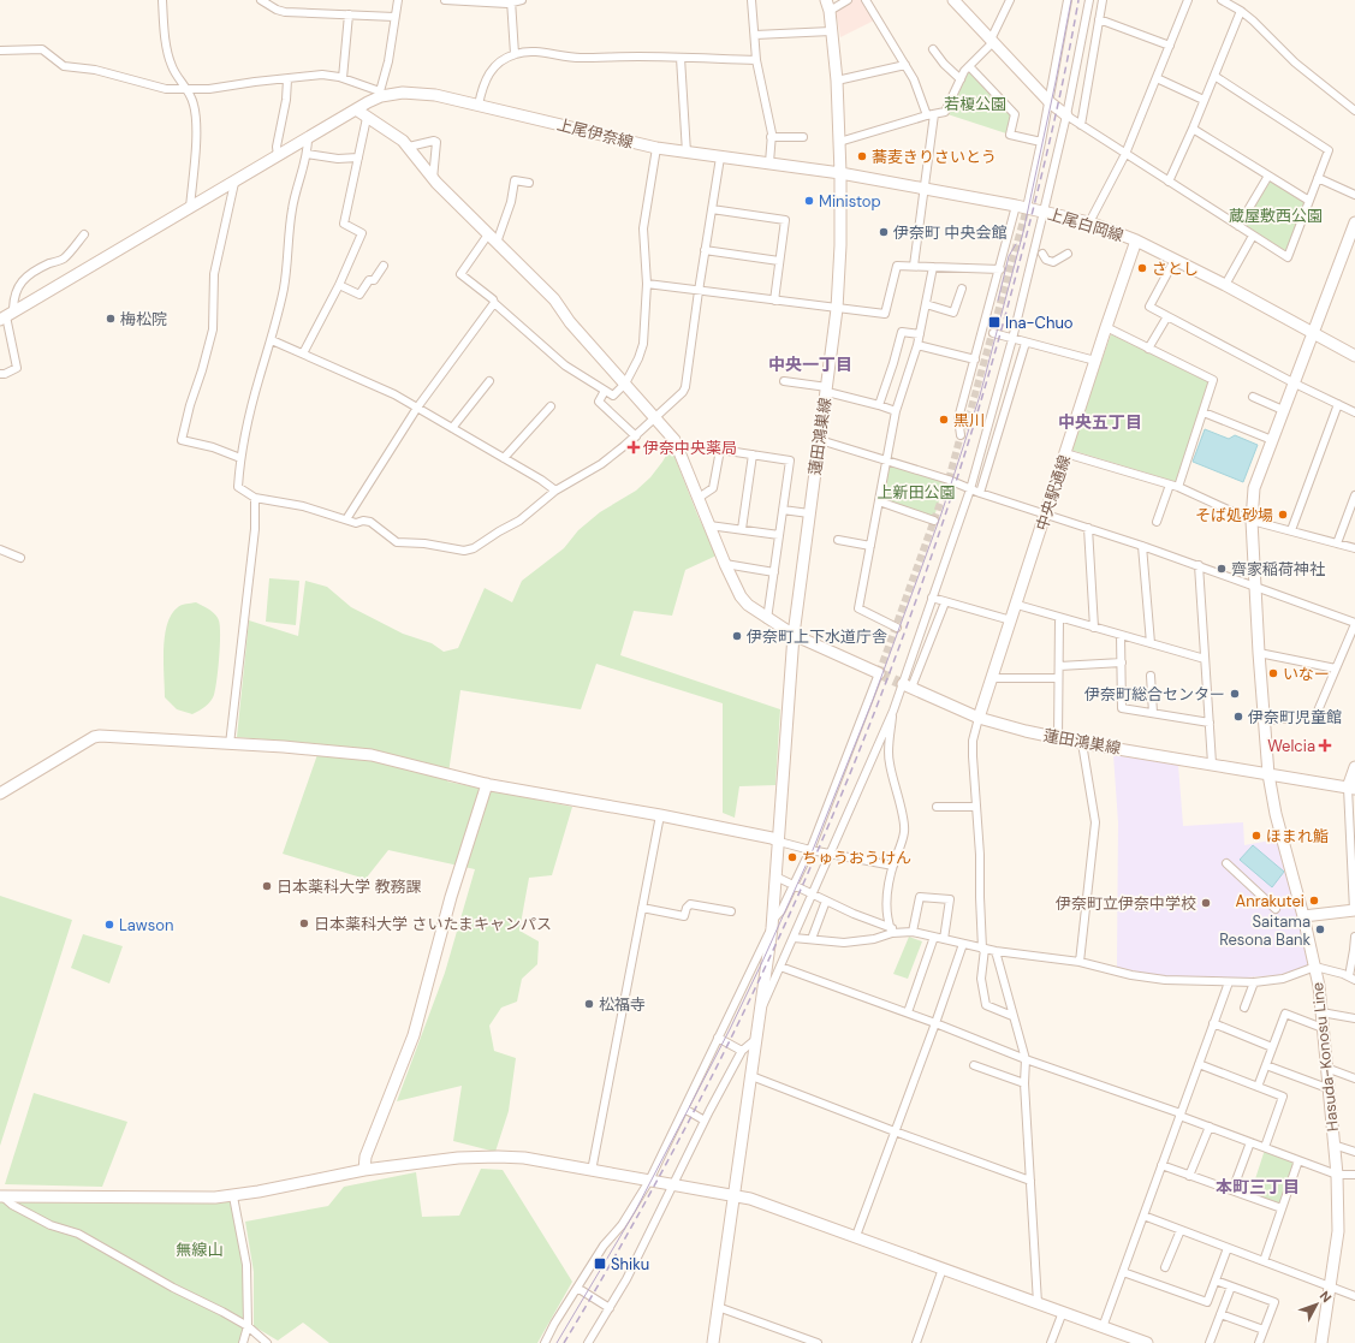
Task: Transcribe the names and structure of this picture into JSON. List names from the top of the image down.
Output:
{
  "streets": {
    "street": [
      "上尾伊奈線",
      "上尾白岡線",
      "蓮田鴻巣線",
      "中央駅通線",
      "Hasuda-Konosu Line"
    ]
  },
  "crossings": [
    ["上尾伊奈線", "上尾白岡線"],
    ["上尾伊奈線", "蓮田鴻巣線"],
    ["上尾白岡線", "蓮田鴻巣線"],
    ["上尾白岡線", "中央駅通線"],
    ["上尾白岡線", "Hasuda-Konosu Line"],
    ["蓮田鴻巣線", "中央駅通線"],
    ["蓮田鴻巣線", "Hasuda-Konosu Line"]
  ],
  "districts": ["中央一丁目", "中央五丁目", "本町三丁目"],
  "parks": [
    "若榎公園",
    "蔵屋敷西公園",
    "上新田公園",
    "無線山"
  ],
  "places": {
    "other": [
      "蕎麦きりさいとう",
      "Ministop",
      "伊奈町 中央会館",
      "さとし",
      "梅松院",
      "黒川",
      "そば処砂場",
      "齊家稲荷神社",
      "伊奈町上下水道庁舎",
      "いなー",
      "伊奈町総合センター",
      "伊奈町児童館",
      "ほまれ鮨",
      "ちゅうおうけん",
      "日本薬科大学 教務課",
      "Anrakutei",
      "伊奈町立伊奈中学校",
      "日本薬科大学 さいたまキャンパス",
      "Lawson",
      "Saitama Resona Bank",
      "松福寺"
    ],
    "transit": ["Ina-Chuo", "Shiku"],
    "health": ["伊奈中央薬局", "Welcia"]
  },
  "north": "top right"
}
